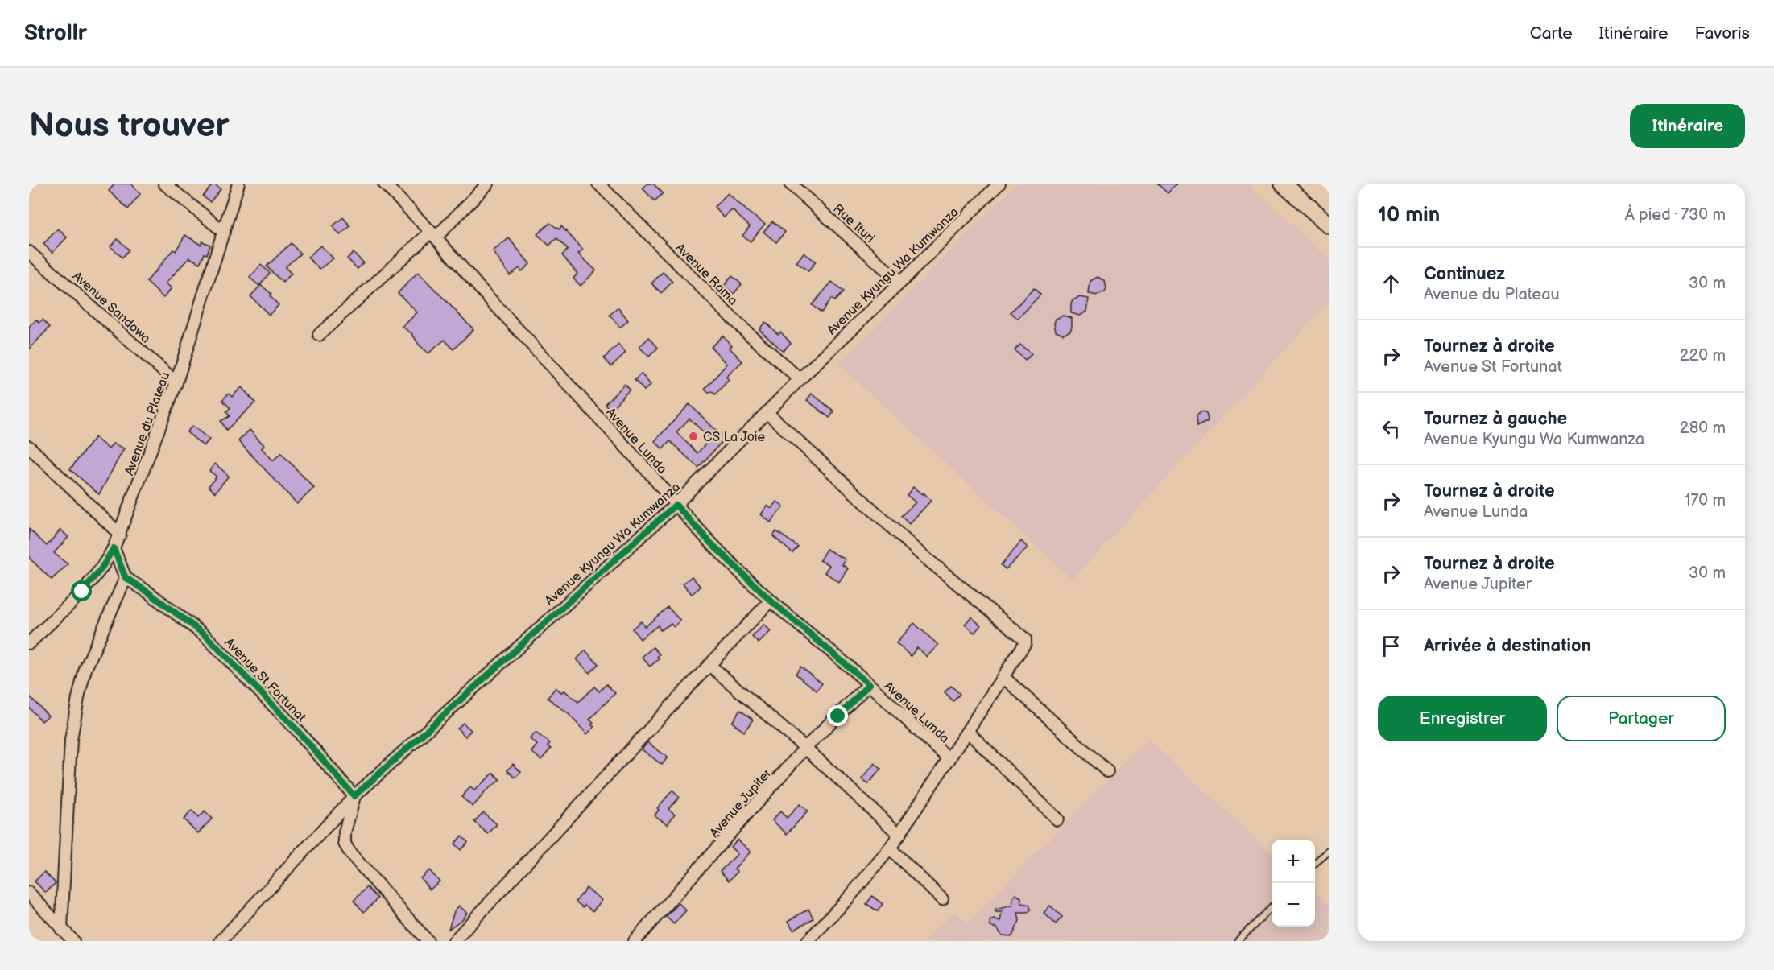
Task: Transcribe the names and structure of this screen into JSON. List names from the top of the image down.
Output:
{
  "streets": {
    "street": [
      "Rue Ituri",
      "Avenue Kyungu Wa Kumwanza",
      "Avenue Rama",
      "Avenue Sandowa",
      "Avenue du Plateau",
      "Avenue Lunda",
      "Avenue St Fortunat",
      "Avenue Jupiter"
    ]
  },
  "crossings": [
    ["Rue Ituri", "Avenue Kyungu Wa Kumwanza"],
    ["Avenue Kyungu Wa Kumwanza", "Avenue Rama"],
    ["Avenue Kyungu Wa Kumwanza", "Avenue Lunda"],
    ["Avenue Kyungu Wa Kumwanza", "Avenue St Fortunat"],
    ["Avenue Sandowa", "Avenue du Plateau"],
    ["Avenue Lunda", "Avenue Jupiter"]
  ],
  "places": ["CS La Joie"],
  "page": {
    "header": "Strollr",
    "nav": ["Carte", "Itinéraire", "Favoris"],
    "buttons": [
      "Itinéraire",
      ["Enregistrer", "Partager"]
    ],
    "title": "Nous trouver",
    "heading": ["10 min", "À pied · 730 m"],
    "list": [
      ["Continuez", "Avenue du Plateau", "30 m"],
      ["Tournez à droite", "Avenue St Fortunat", "220 m"],
      ["Tournez à gauche", "Avenue Kyungu Wa Kumwanza", "280 m"],
      ["Tournez à droite", "Avenue Lunda", "170 m"],
      ["Tournez à droite", "Avenue Jupiter", "30 m"],
      "Arrivée à destination"
    ],
    "map_buttons": ["+", "−"]
  }
}
